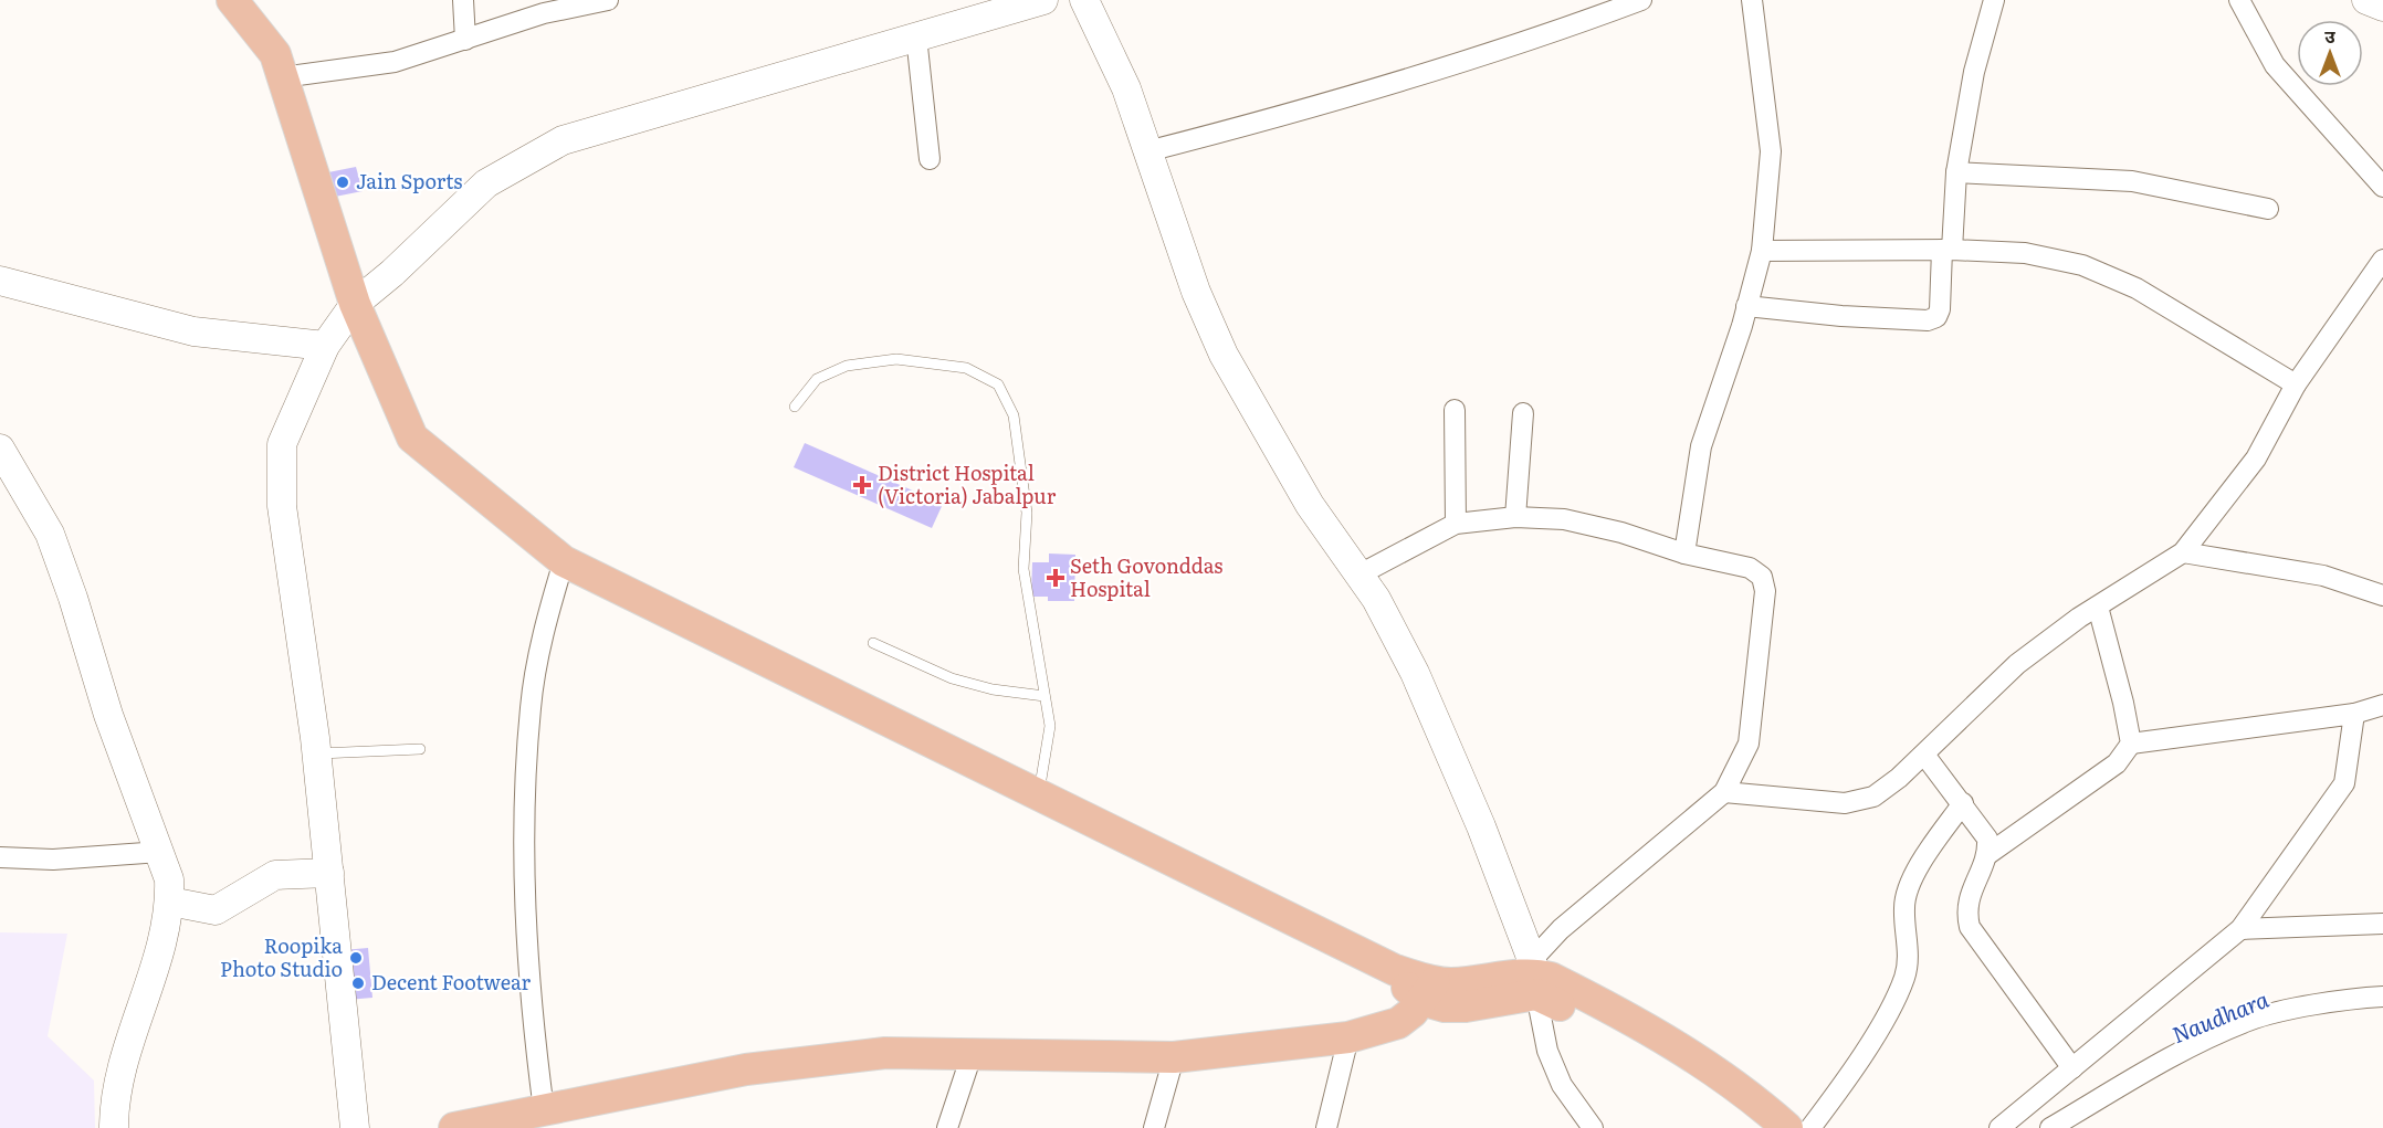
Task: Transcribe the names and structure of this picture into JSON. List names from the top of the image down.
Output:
{
  "water": ["Naudhara"],
  "places": {
    "other": ["Jain Sports", "Roopika Photo Studio", "Decent Footwear"],
    "health": ["District Hospital (Victoria) Jabalpur", "Seth Govonddas Hospital"]
  },
  "north": "top"
}
